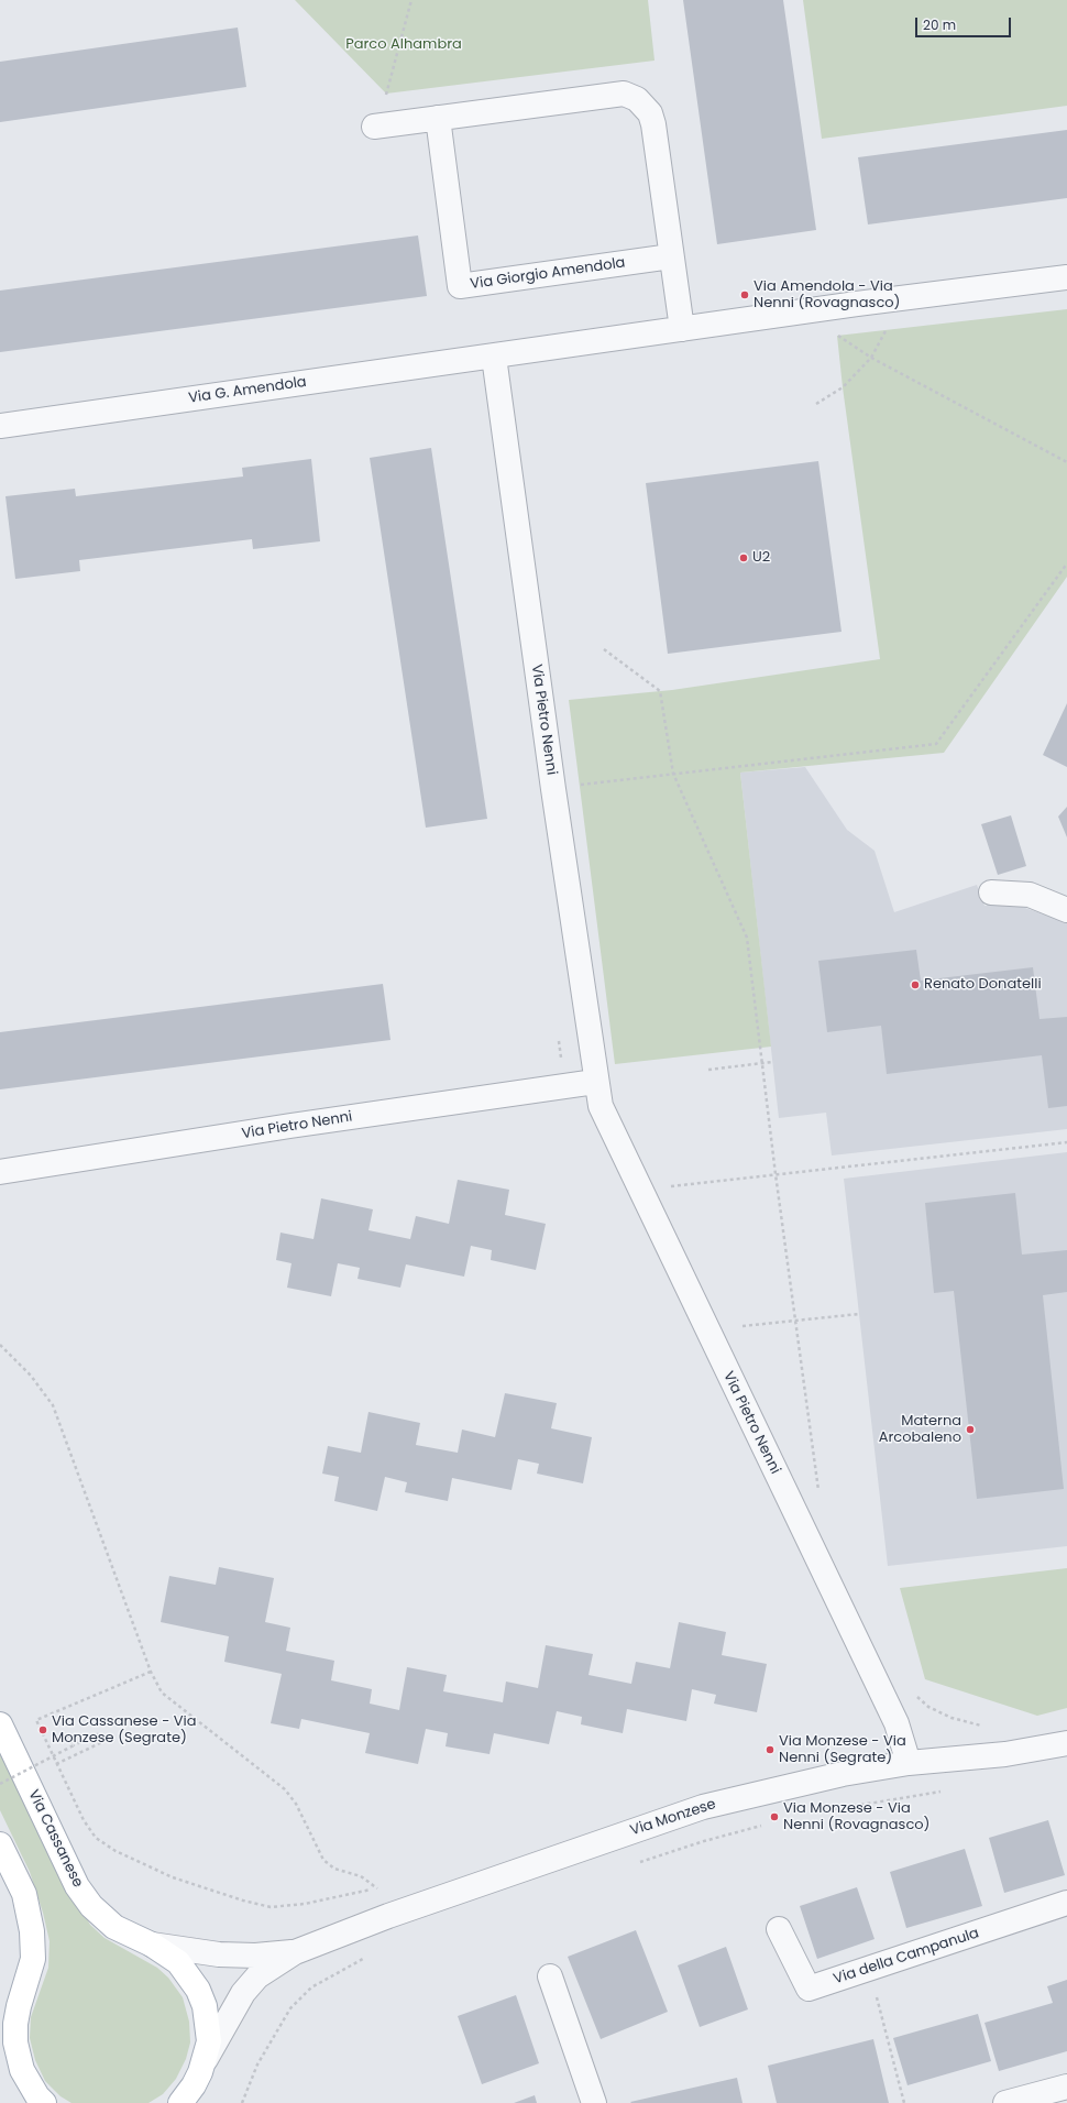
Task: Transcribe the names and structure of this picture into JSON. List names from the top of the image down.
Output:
{
  "streets": {
    "main road": ["Via Cassanese"],
    "street": [
      "Via Giorgio Amendola",
      "Via G. Amendola",
      "Via Pietro Nenni",
      "Via Monzese",
      "Via della Campanula"
    ]
  },
  "crossings": [
    ["Via G. Amendola", "Via Pietro Nenni"],
    ["Via Pietro Nenni", "Via Monzese"]
  ],
  "parks": ["Parco Alhambra"],
  "places": [
    "Via Amendola - Via Nenni (Rovagnasco)",
    "U2",
    "Renato Donatelli",
    "Materna Arcobaleno",
    "Via Cassanese - Via Monzese (Segrate)",
    "Via Monzese - Via Nenni (Segrate)",
    "Via Monzese - Via Nenni (Rovagnasco)"
  ],
  "scale_bar": "20 m"
}
